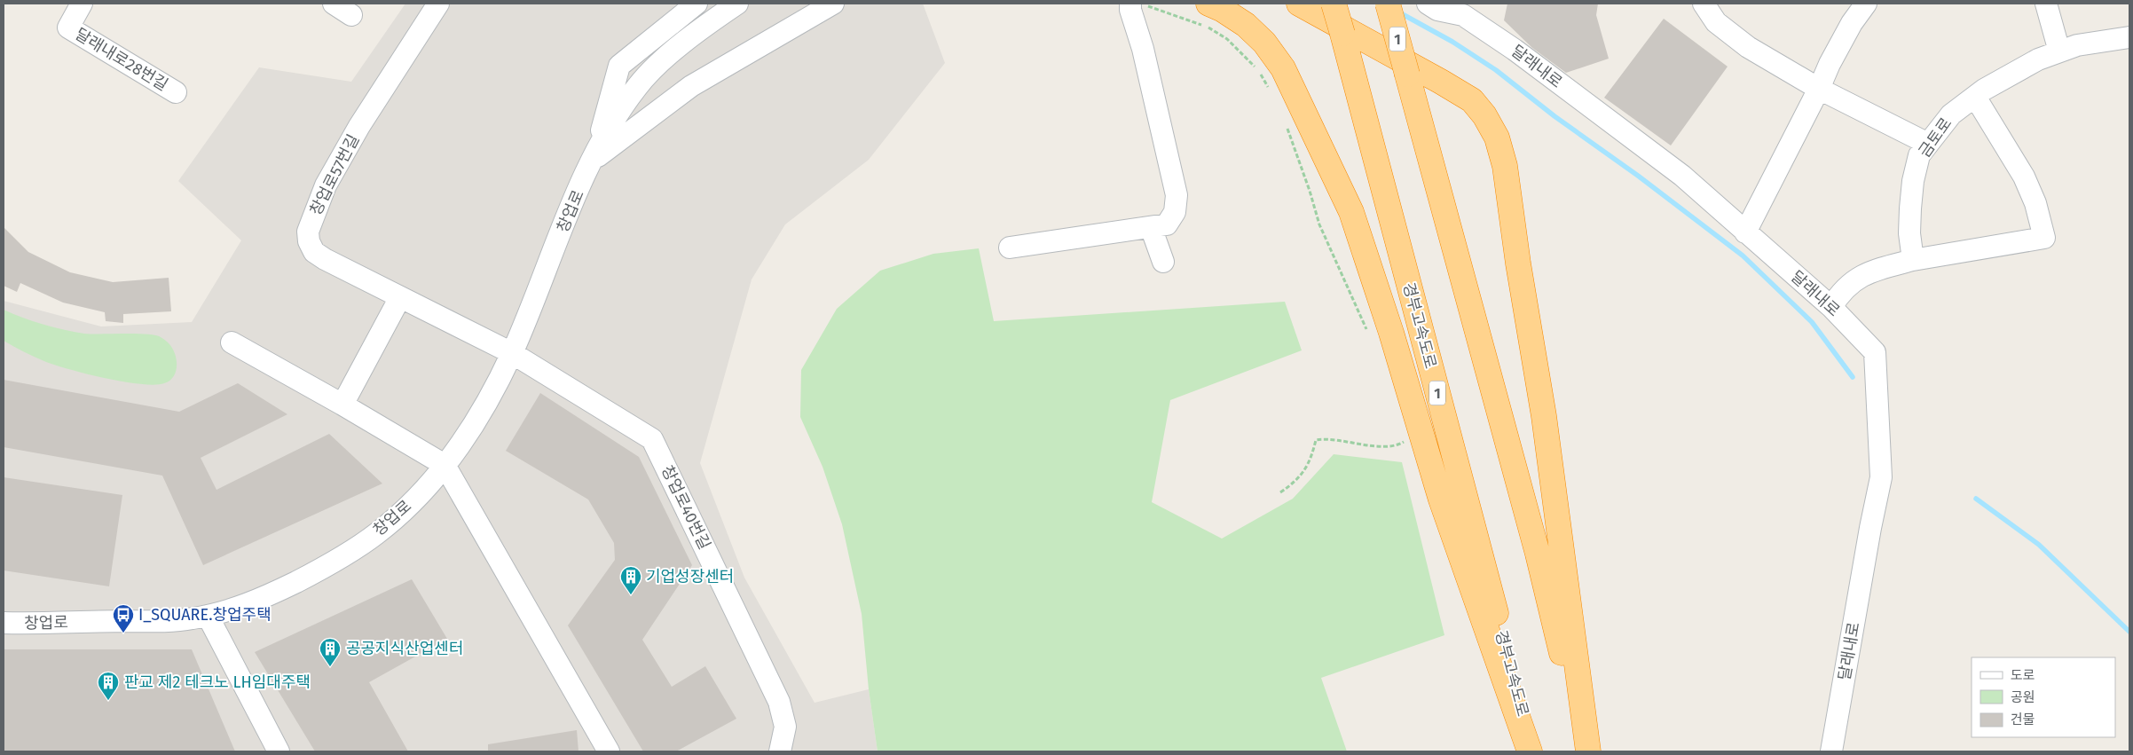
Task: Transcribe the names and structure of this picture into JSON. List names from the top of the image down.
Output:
{
  "streets": {
    "highway": ["1", "경부고속도로"],
    "street": [
      "달래내로28번길",
      "달래내로",
      "금토로",
      "창업로57번길",
      "창업로",
      "창업로40번길"
    ]
  },
  "crossings": [
    ["창업로57번길", "창업로"],
    ["창업로57번길", "창업로40번길"],
    ["창업로", "창업로40번길"]
  ],
  "places": {
    "building": ["기업성장센터", "공공지식산업센터", "판교 제2 테크노 LH임대주택"],
    "bus stop": ["I_SQUARE.창업주택"]
  },
  "legend": ["도로", "공원", "건물"]
}
